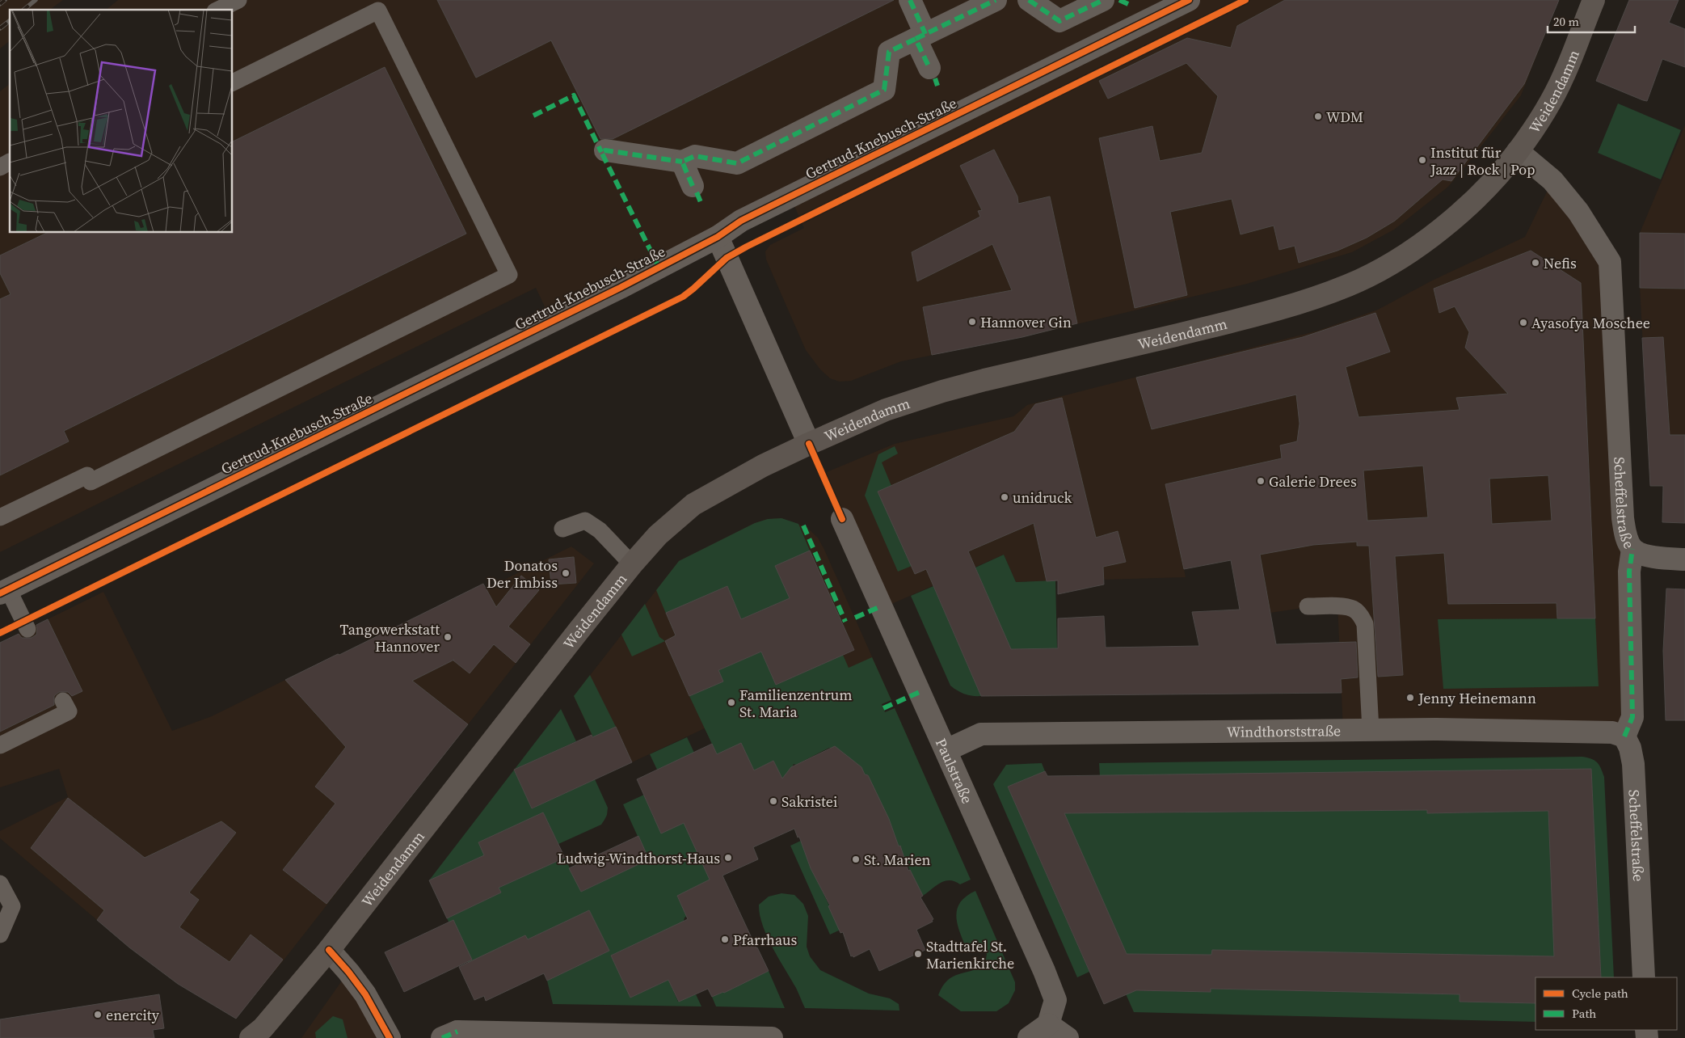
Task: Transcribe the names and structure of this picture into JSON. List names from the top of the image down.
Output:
{
  "streets": {
    "main road": ["Weidendamm"],
    "street": [
      "Gertrud-Knebusch-Straße",
      "Scheffelstraße",
      "Windthorststraße",
      "Paulstraße"
    ]
  },
  "crossings": [
    ["Weidendamm", "Scheffelstraße"],
    ["Scheffelstraße", "Windthorststraße"],
    ["Windthorststraße", "Paulstraße"]
  ],
  "places": [
    "WDM",
    "Institut für Jazz | Rock | Pop",
    "Nefis",
    "Hannover Gin",
    "Ayasofya Moschee",
    "Galerie Drees",
    "unidruck",
    "Donatos Der Imbiss",
    "Tangowerkstatt Hannover",
    "Jenny Heinemann",
    "Familienzentrum St. Maria",
    "Sakristei",
    "Ludwig-Windthorst-Haus",
    "St. Marien",
    "Pfarrhaus",
    "Stadttafel St. Marienkirche",
    "enercity"
  ],
  "legend": ["Cycle path", "Path"],
  "scale_bar": "20 m"
}
